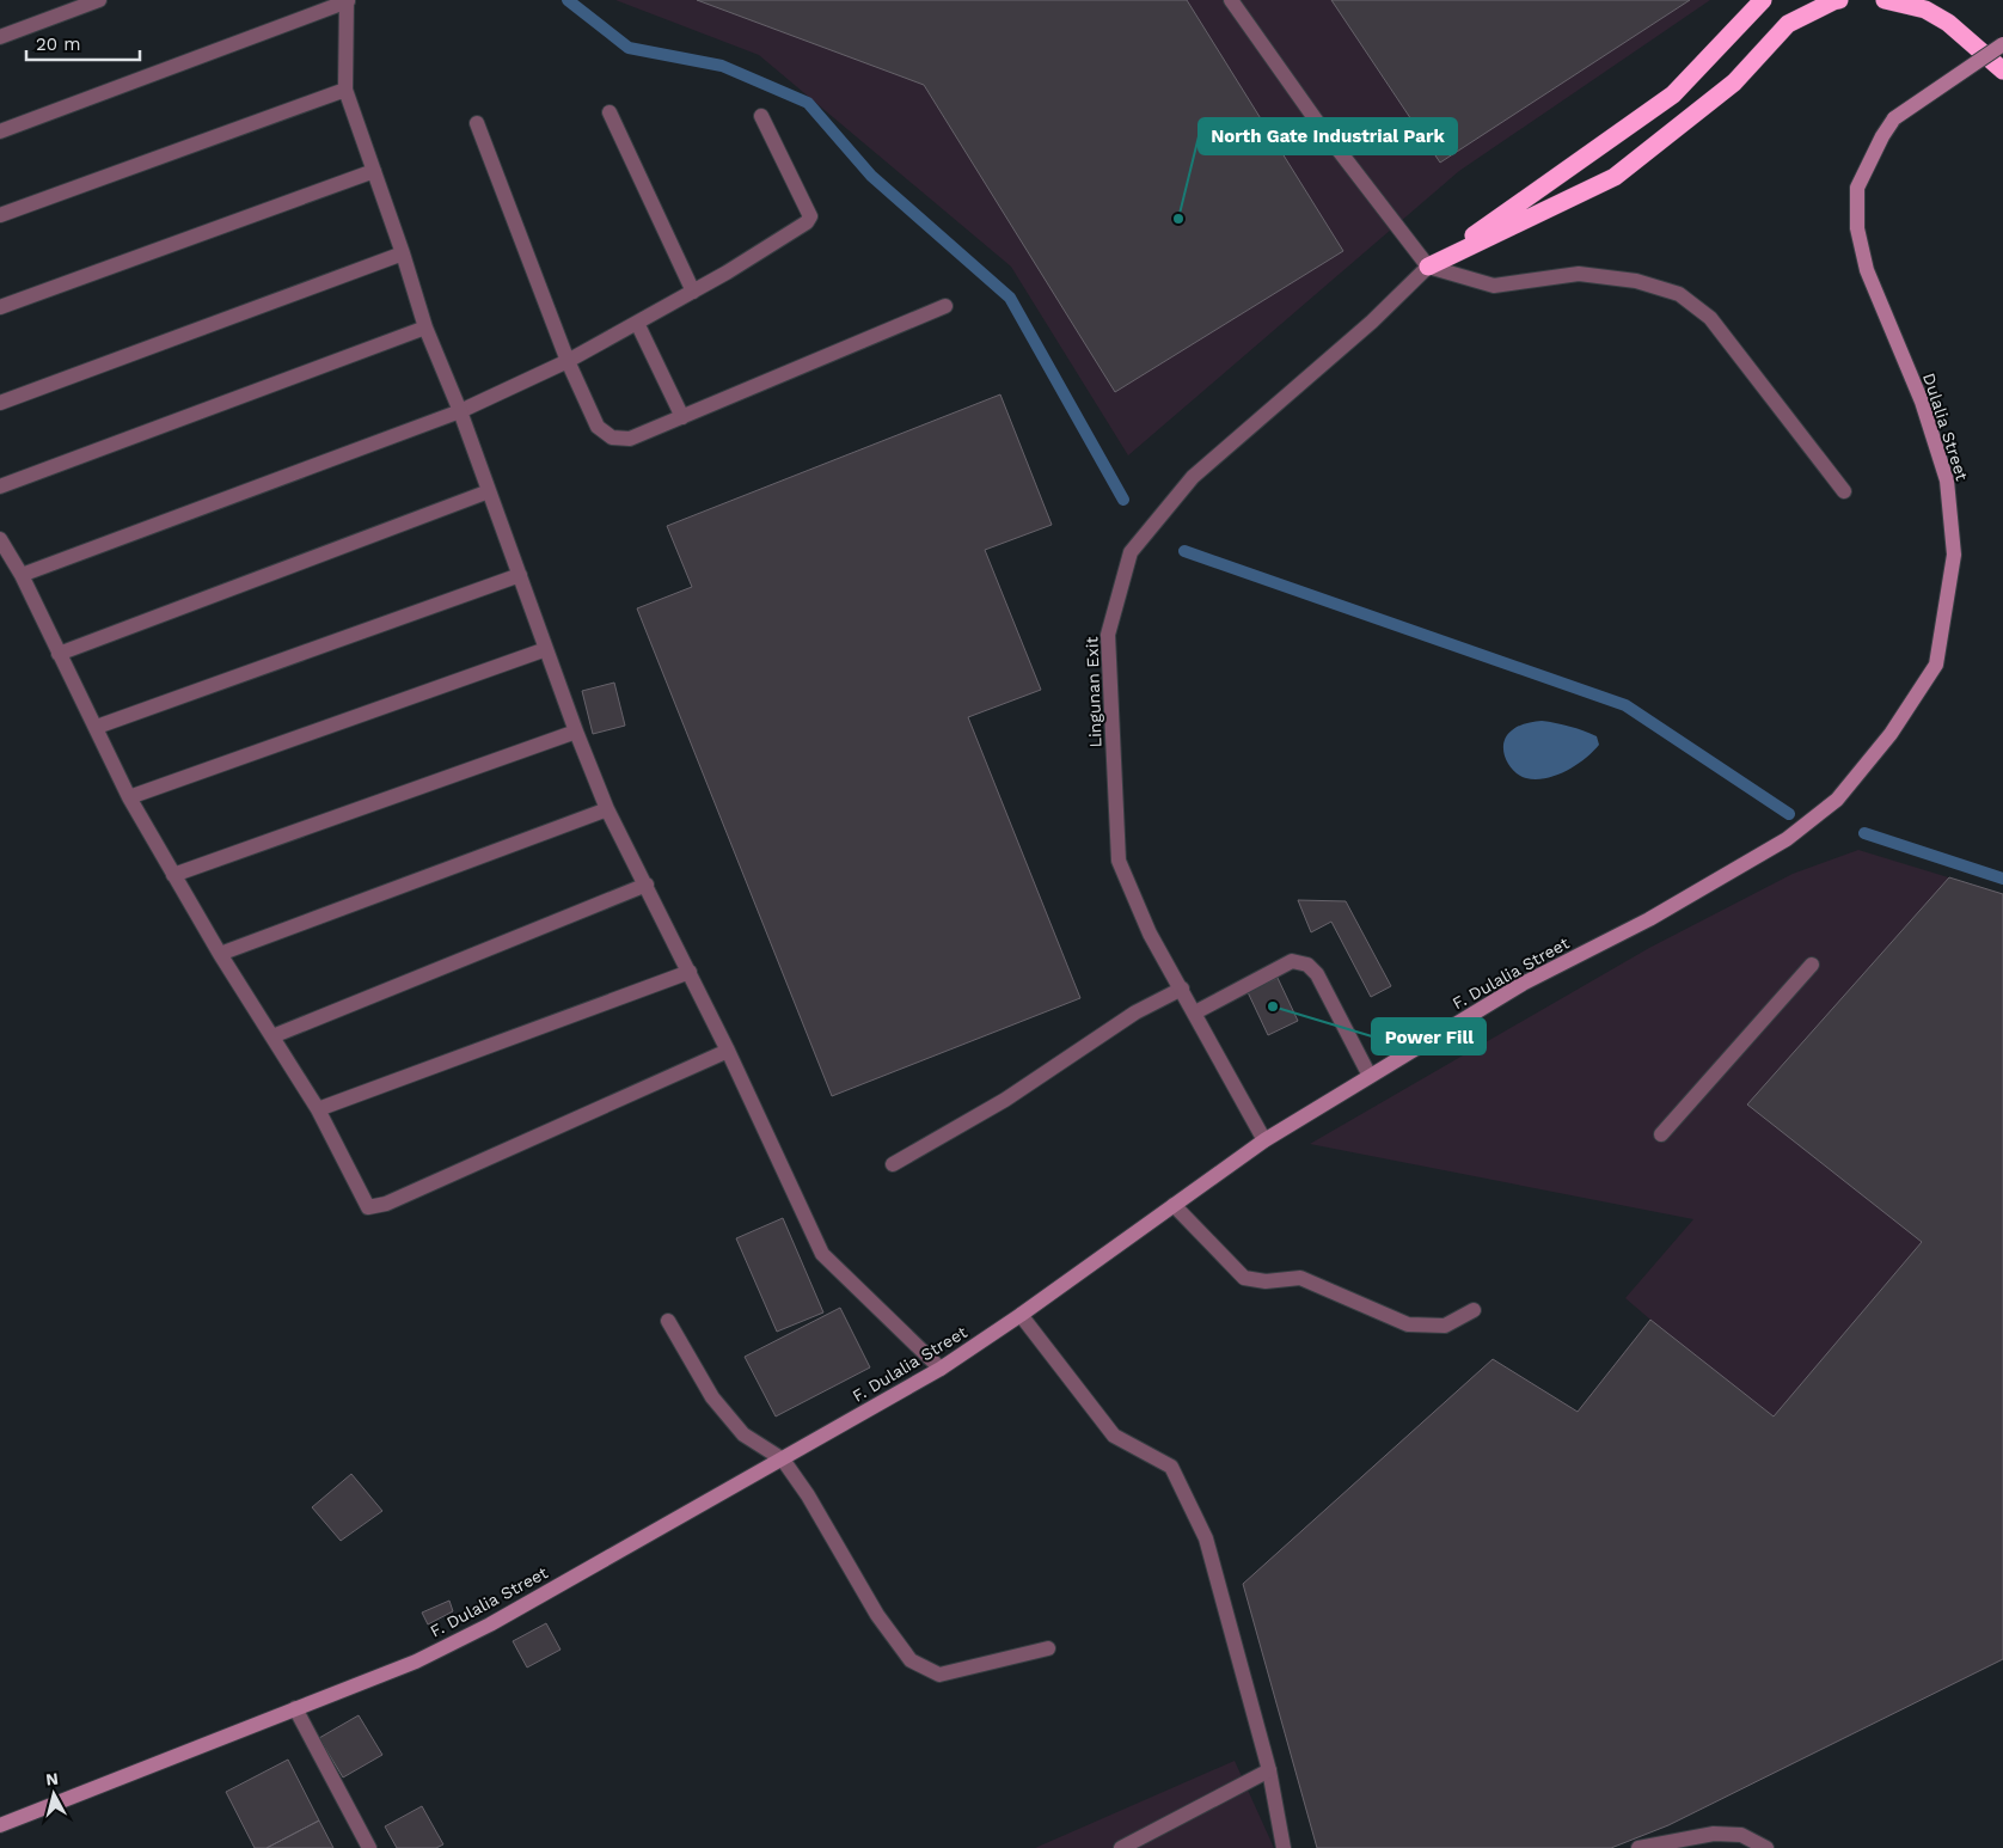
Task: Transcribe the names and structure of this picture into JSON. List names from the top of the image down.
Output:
{
  "streets": {
    "street": ["Dulalia Street", "Lingunan Exit", "F. Dulalia Street"]
  },
  "crossings": [
    ["Dulalia Street", "F. Dulalia Street"],
    ["Lingunan Exit", "F. Dulalia Street"]
  ],
  "places": ["North Gate Industrial Park", "Power Fill"],
  "scale_bar": "20 m",
  "north": "top"
}
